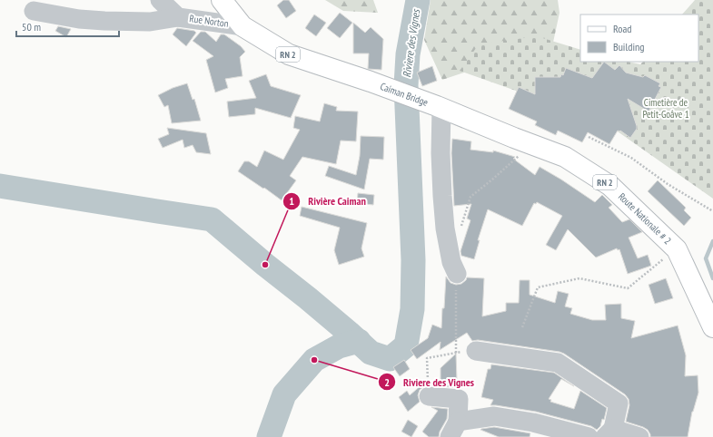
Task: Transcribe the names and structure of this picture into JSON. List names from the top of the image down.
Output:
{
  "streets": {
    "main road": ["RN 2", "Caiman Bridge", "Route Nationale # 2"],
    "street": ["Rue Norton"]
  },
  "crossings": [
    ["Rue Norton", "RN 2"],
    ["Rue Norton", "Caiman Bridge"],
    ["RN 2", "Caiman Bridge"],
    ["Caiman Bridge", "Route Nationale # 2"]
  ],
  "water": ["Riviere des Vignes"],
  "parks": ["Cimetière de Petit-Goâve 1"],
  "places": ["Rivière Caiman", "Riviere des Vignes"],
  "legend": ["Road", "Building"],
  "scale_bar": "50 m"
}
